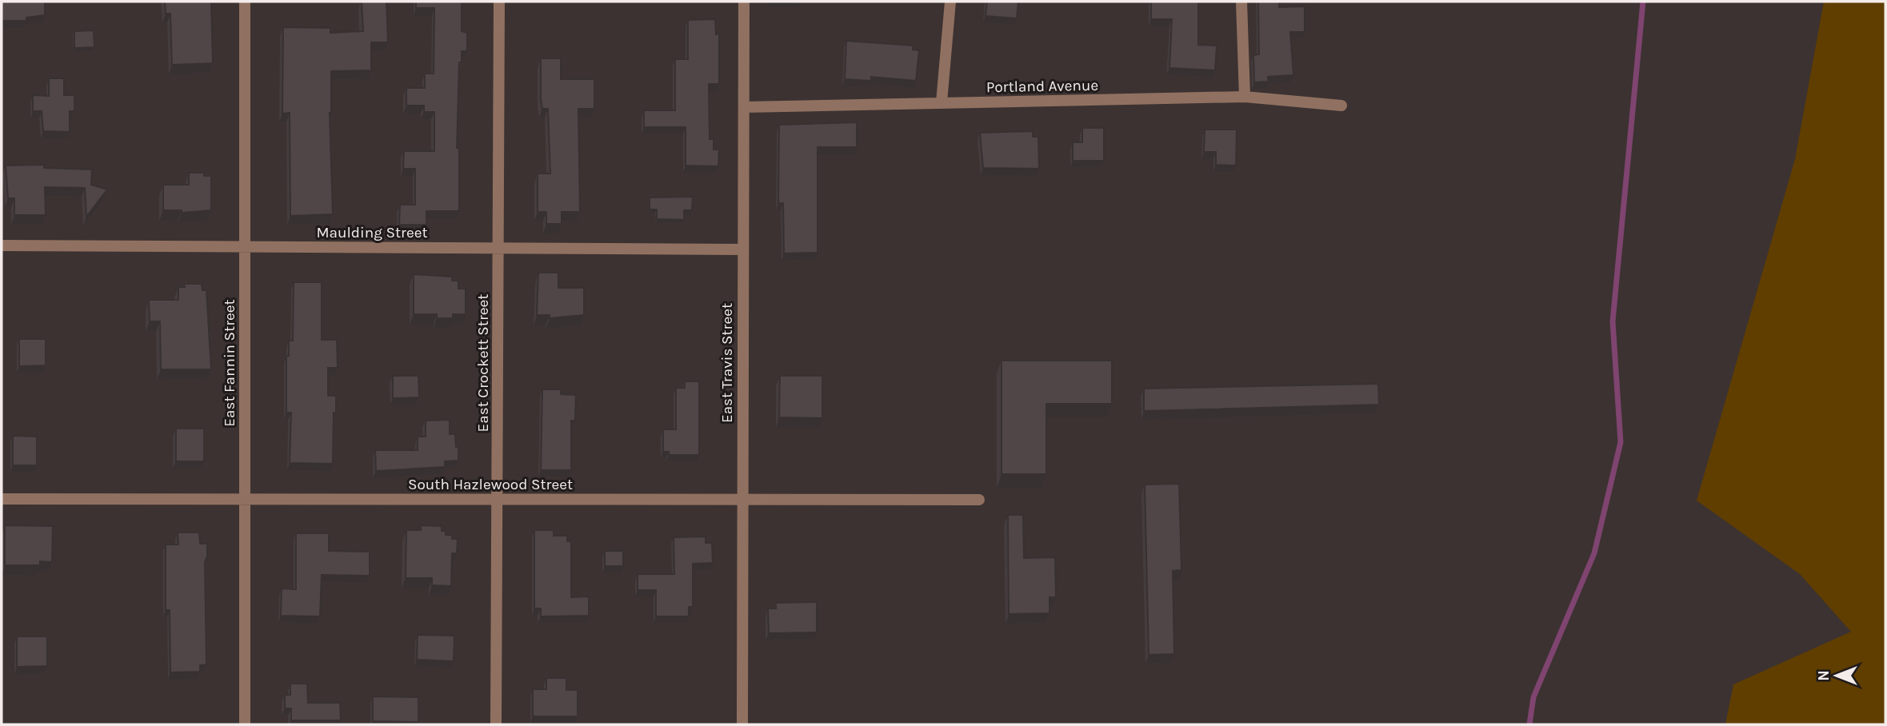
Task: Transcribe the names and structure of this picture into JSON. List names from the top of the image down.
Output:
{
  "streets": {
    "street": [
      "Portland Avenue",
      "Maulding Street",
      "East Fannin Street",
      "East Crockett Street",
      "East Travis Street",
      "South Hazlewood Street"
    ]
  },
  "crossings": [
    ["Portland Avenue", "East Travis Street"],
    ["Maulding Street", "East Fannin Street"],
    ["Maulding Street", "East Crockett Street"],
    ["Maulding Street", "East Travis Street"],
    ["East Fannin Street", "South Hazlewood Street"],
    ["East Crockett Street", "South Hazlewood Street"],
    ["East Travis Street", "South Hazlewood Street"]
  ],
  "north": "left"
}
